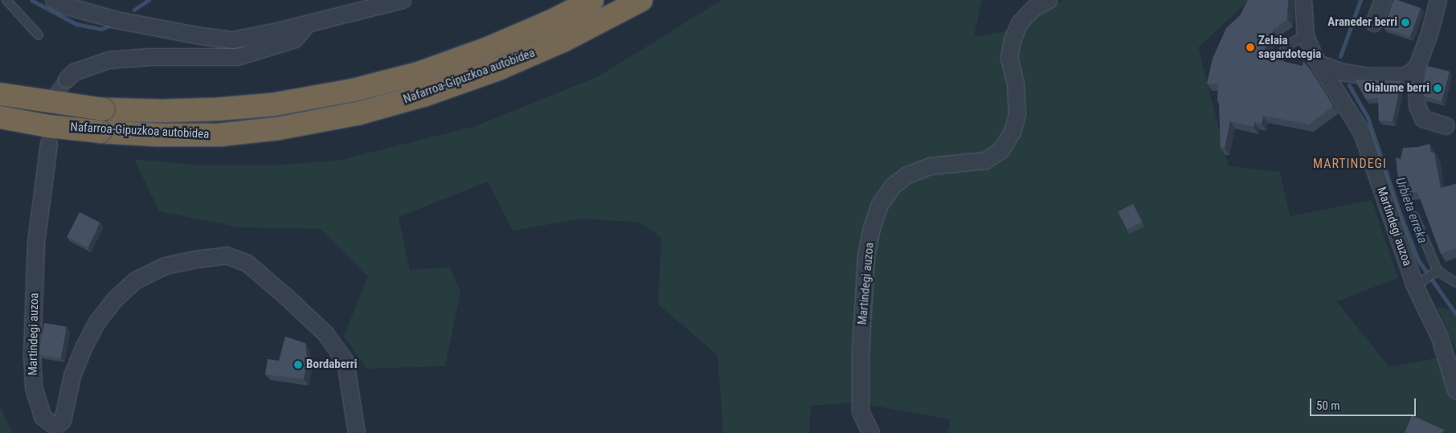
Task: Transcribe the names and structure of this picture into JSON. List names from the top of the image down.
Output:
{
  "streets": {
    "highway": ["Nafarroa-Gipuzkoa autobidea"],
    "street": ["Martindegi auzoa"]
  },
  "districts": ["MARTINDEGI"],
  "water": ["Urbieta erreka"],
  "places": [
    "Araneder berri",
    "Zelaia sagardotegia",
    "Oialume berri",
    "Bordaberri"
  ],
  "scale_bar": "50 m"
}
